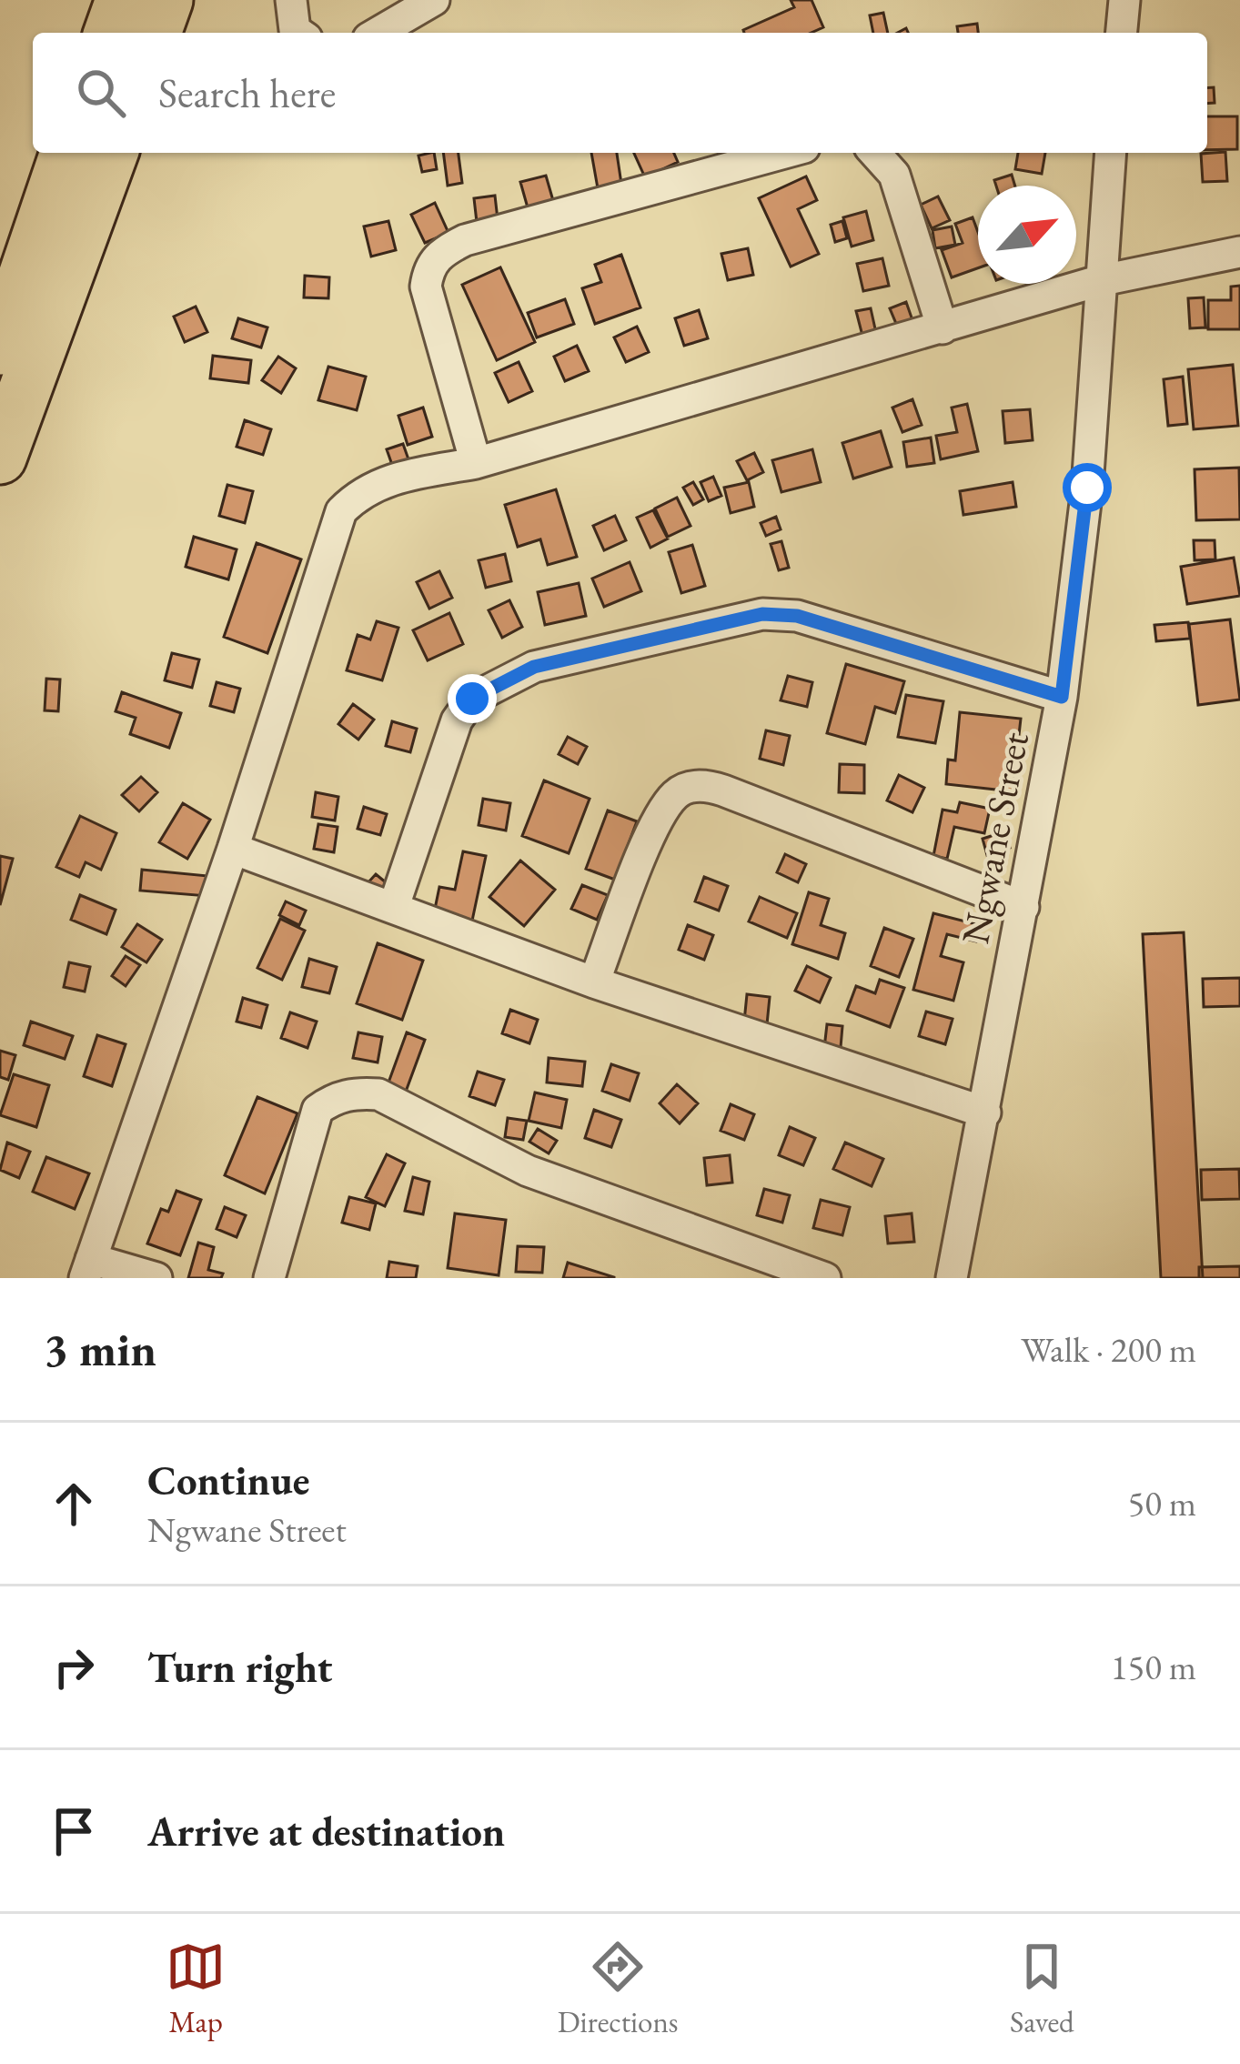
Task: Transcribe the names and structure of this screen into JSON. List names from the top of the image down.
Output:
{
  "streets": {
    "street": ["Ngwane Street"]
  },
  "north": "top right",
  "page": {
    "search": "Search here",
    "heading": ["3 min", "Walk · 200 m"],
    "list": [
      ["Continue", "Ngwane Street", "50 m"],
      ["Turn right", "150 m"],
      "Arrive at destination"
    ],
    "nav": ["Map", "Directions", "Saved"]
  }
}
